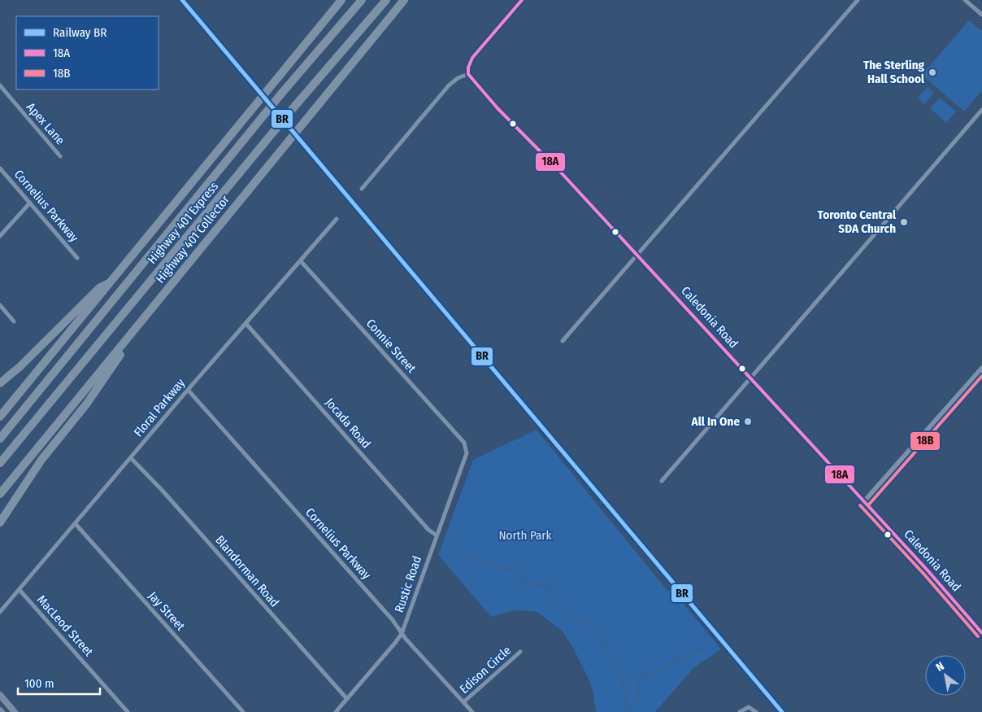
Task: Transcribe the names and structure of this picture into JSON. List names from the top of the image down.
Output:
{
  "streets": {
    "highway": ["Highway 401 Express", "Highway 401 Collector"],
    "street": [
      "Apex Lane",
      "Cornelius Parkway",
      "Caledonia Road",
      "Connie Street",
      "Floral Parkway",
      "Jocada Road",
      "Blandorman Road",
      "Rustic Road",
      "Jay Street",
      "MacLeod Street",
      "Edison Circle"
    ]
  },
  "crossings": [
    ["Cornelius Parkway", "Floral Parkway"],
    ["Cornelius Parkway", "Rustic Road"],
    ["Cornelius Parkway", "Edison Circle"],
    ["Connie Street", "Floral Parkway"],
    ["Connie Street", "Rustic Road"],
    ["Floral Parkway", "Jocada Road"],
    ["Floral Parkway", "Blandorman Road"],
    ["Floral Parkway", "Jay Street"],
    ["Floral Parkway", "MacLeod Street"],
    ["Jocada Road", "Rustic Road"],
    ["Blandorman Road", "Rustic Road"]
  ],
  "parks": ["North Park"],
  "places": ["The Sterling Hall School", "Toronto Central SDA Church", "All In One"],
  "lines": ["rail line BR", "transit line 18A", "transit line 18B"],
  "legend": ["Railway BR", "18A", "18B"],
  "scale_bar": "100 m",
  "north": "top left"
}
